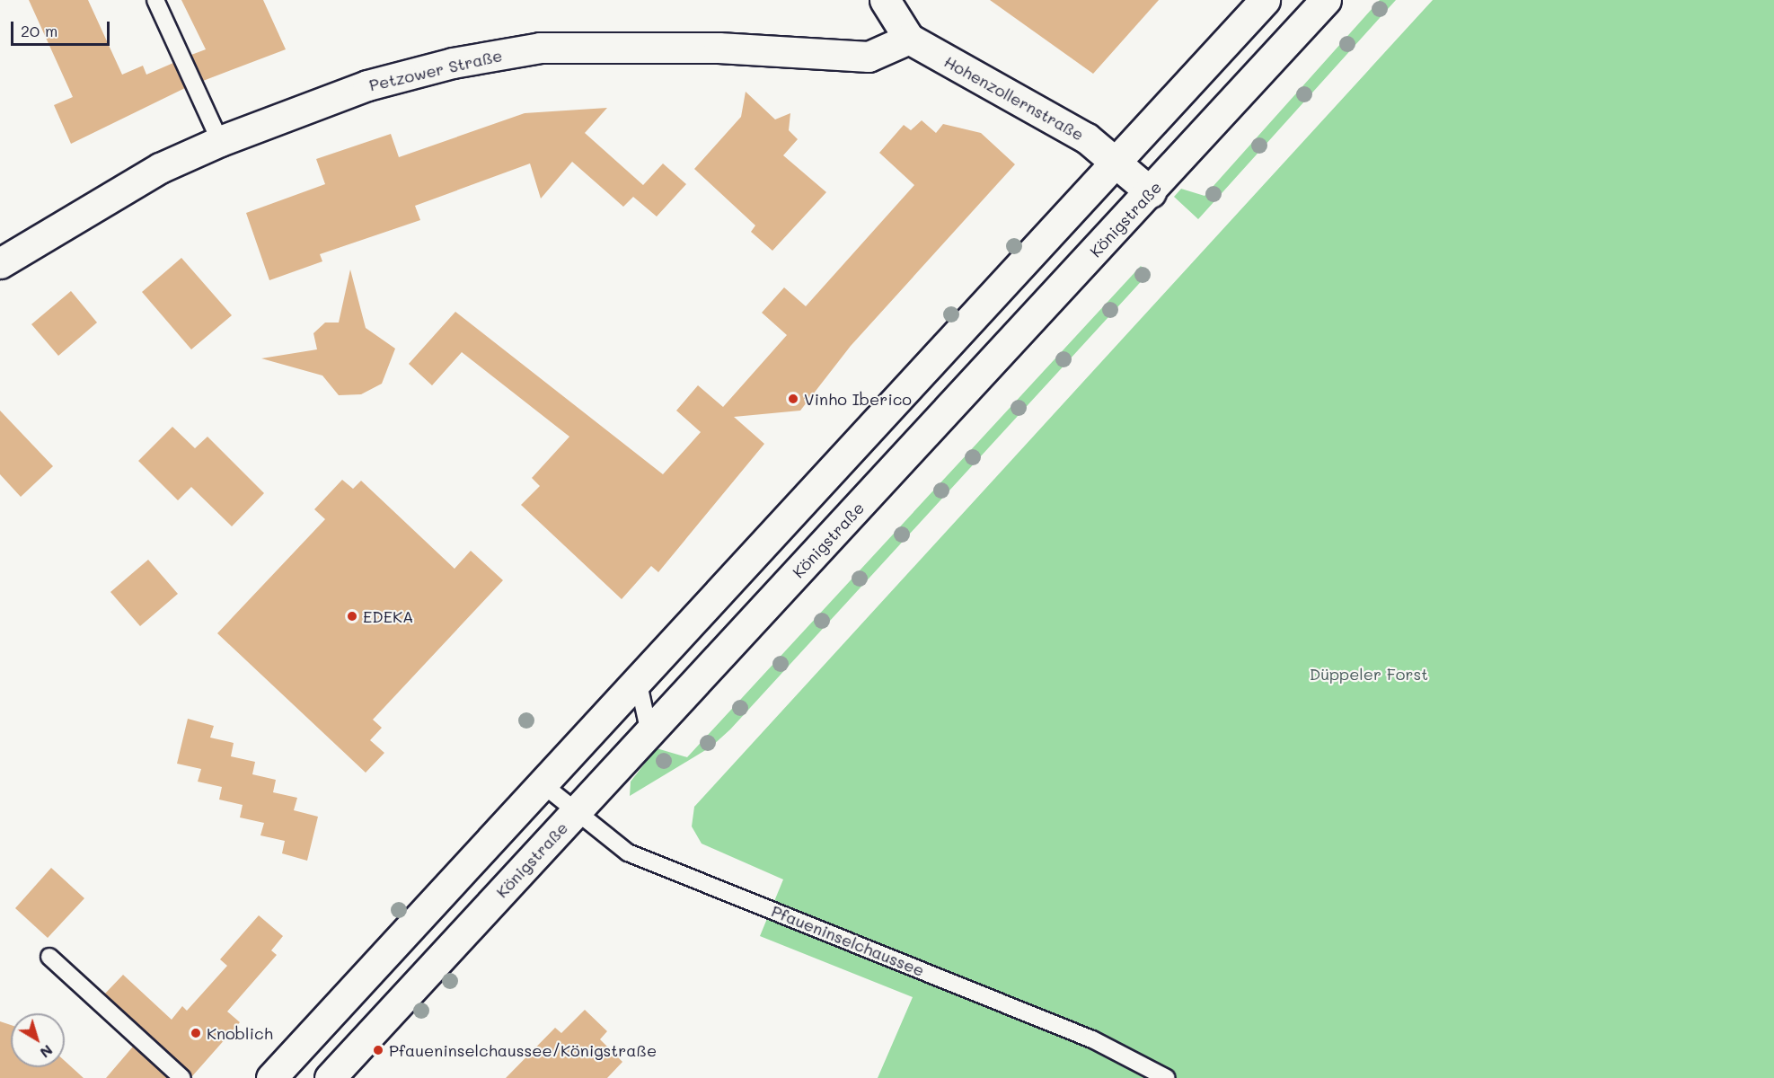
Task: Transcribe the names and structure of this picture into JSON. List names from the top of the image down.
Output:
{
  "streets": {
    "main road": ["Petzower Straße", "Hohenzollernstraße", "Königstraße"],
    "lane": ["Pfaueninselchaussee"]
  },
  "crossings": [
    ["Petzower Straße", "Hohenzollernstraße"],
    ["Hohenzollernstraße", "Königstraße"],
    ["Königstraße", "Pfaueninselchaussee"]
  ],
  "parks": ["Düppeler Forst"],
  "places": [
    "Vinho Iberico",
    "EDEKA",
    "Knoblich",
    "Pfaueninselchaussee/Königstraße"
  ],
  "scale_bar": "20 m",
  "north": "bottom right"
}
